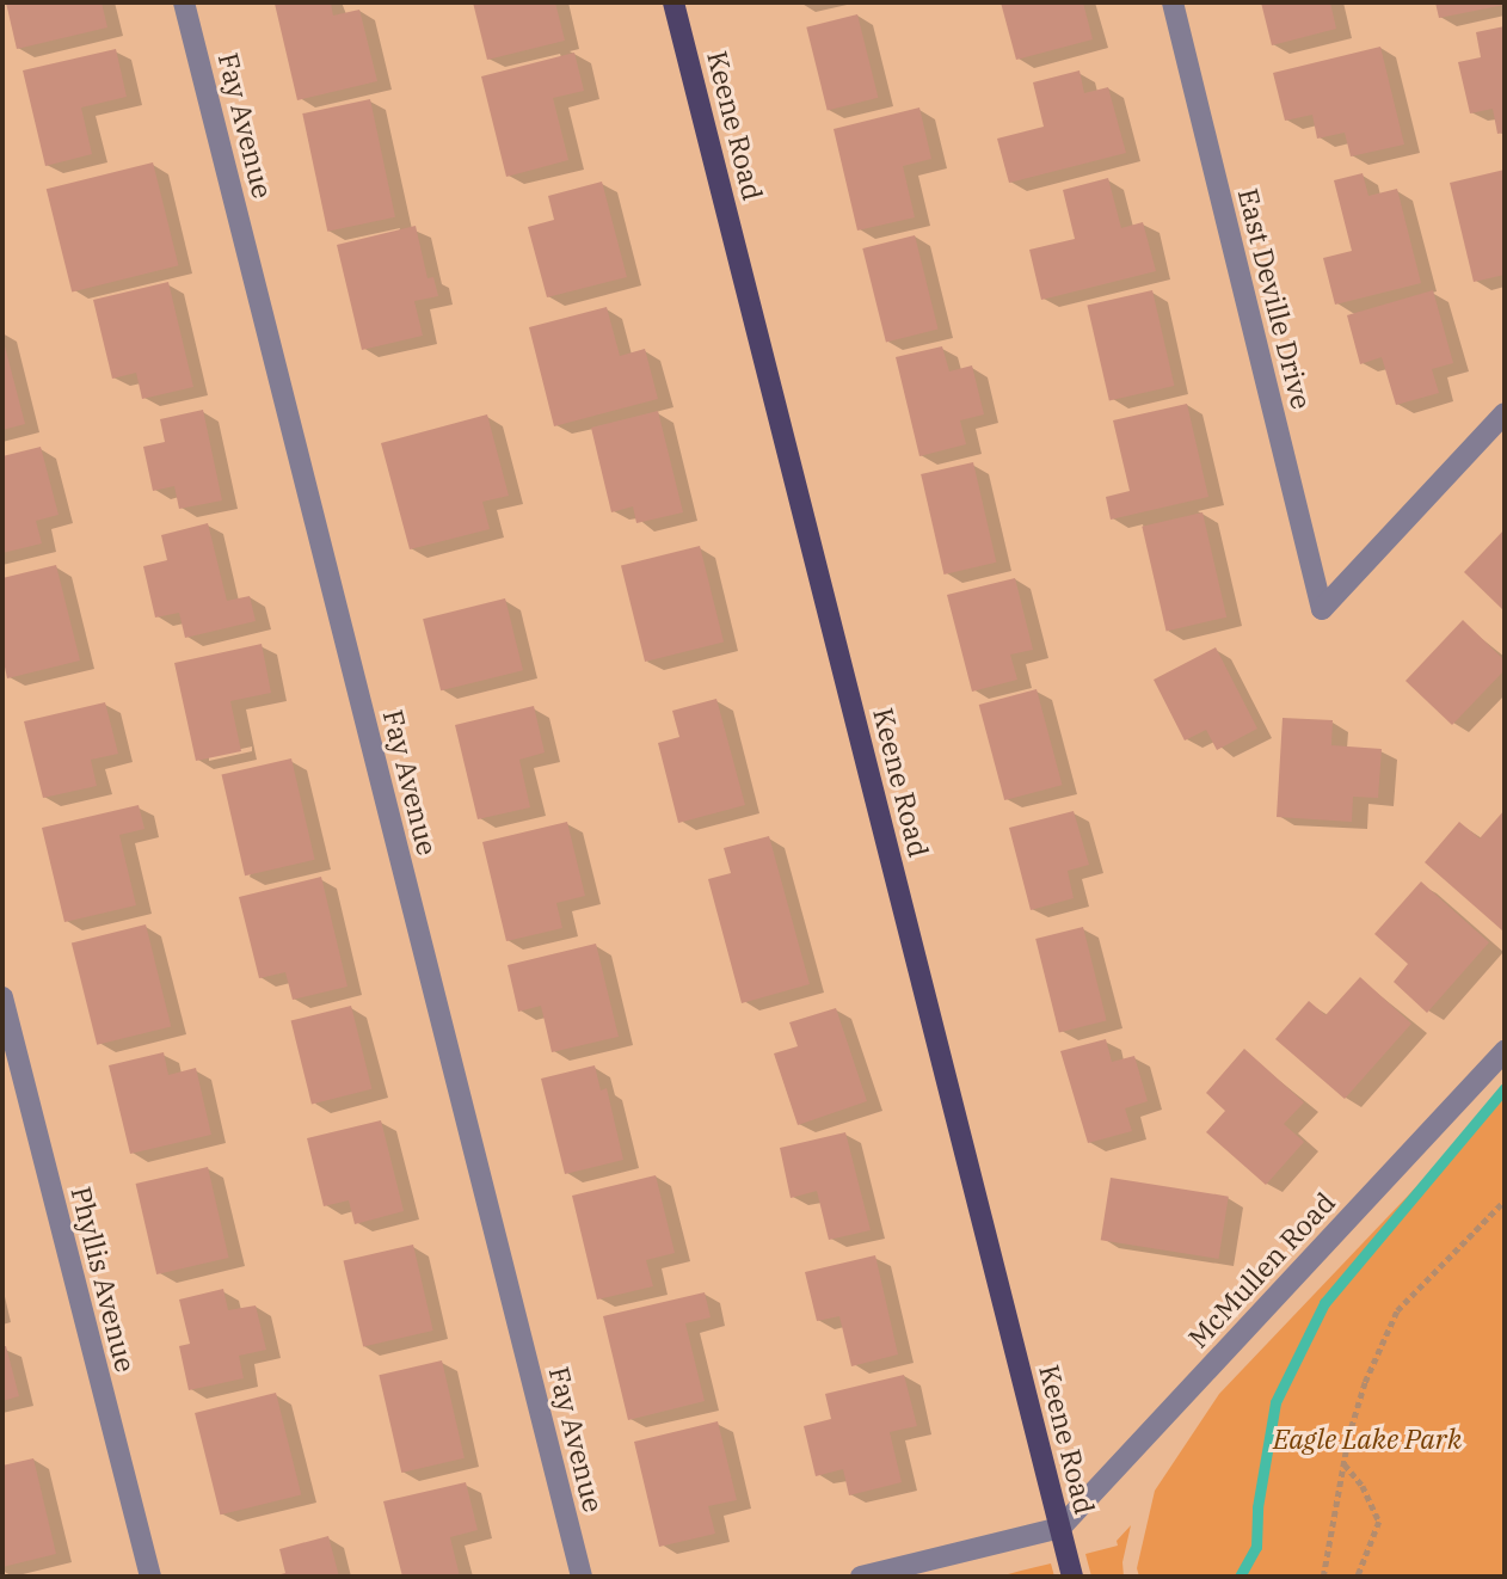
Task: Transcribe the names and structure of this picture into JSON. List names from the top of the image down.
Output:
{
  "streets": {
    "main road": ["Keene Road"],
    "street": [
      "Fay Avenue",
      "East Deville Drive",
      "McMullen Road",
      "Phyllis Avenue"
    ]
  },
  "crossings": [
    ["Keene Road", "McMullen Road"]
  ],
  "parks": ["Eagle Lake Park"]
}
